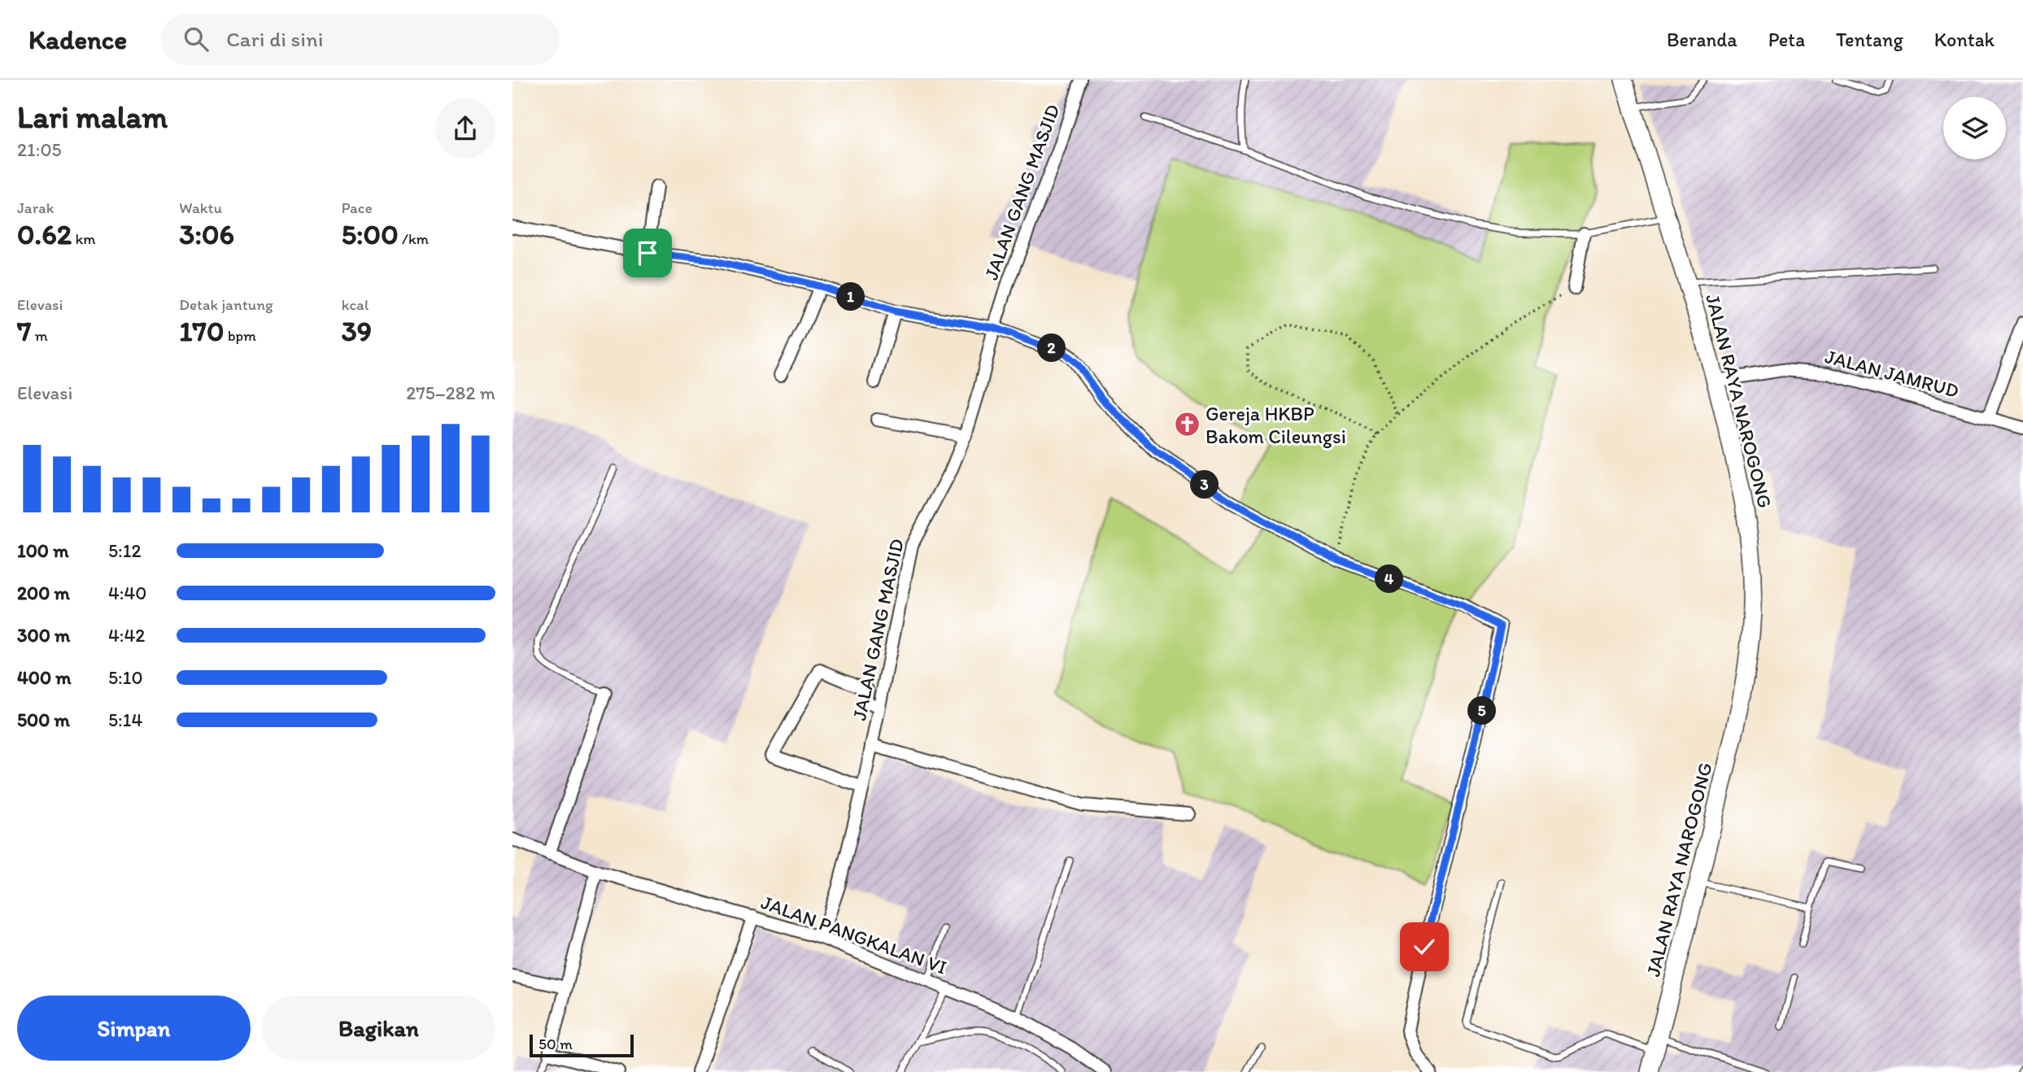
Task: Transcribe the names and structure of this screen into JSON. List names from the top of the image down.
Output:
{
  "streets": {
    "main road": ["JALAN RAYA NAROGONG"],
    "street": ["JALAN GANG MASJID", "JALAN JAMRUD", "JALAN PANGKALAN VI"]
  },
  "crossings": [
    ["JALAN GANG MASJID", "JALAN PANGKALAN VI"],
    ["JALAN JAMRUD", "JALAN RAYA NAROGONG"]
  ],
  "places": {
    "church": ["Gereja HKBP Bakom Cileungsi"]
  },
  "scale_bar": "50 m",
  "page": {
    "header": "Kadence",
    "search": "Cari di sini",
    "nav": [
      "Beranda",
      "Peta",
      "Tentang",
      "Kontak"
    ],
    "heading": ["Lari malam", "21:05"],
    "stats": [
      ["Jarak", "0.62 km"],
      ["Waktu", "3:06"],
      ["Pace", "5:00 /km"],
      ["Elevasi", "7 m"],
      ["Detak jantung", "170 bpm"],
      ["kcal", "39"]
    ],
    "pins": [
      "1",
      "2",
      "3",
      "4",
      "5"
    ],
    "chart": ["Elevasi", "275–282 m"],
    "list": [
      {
        "name": "100 m",
        "note": "5:12"
      },
      {
        "name": "200 m",
        "note": "4:40"
      },
      {
        "name": "300 m",
        "note": "4:42"
      },
      {
        "name": "400 m",
        "note": "5:10"
      },
      {
        "name": "500 m",
        "note": "5:14"
      }
    ],
    "buttons": ["Simpan", "Bagikan"],
    "scale": "50 m"
  }
}
